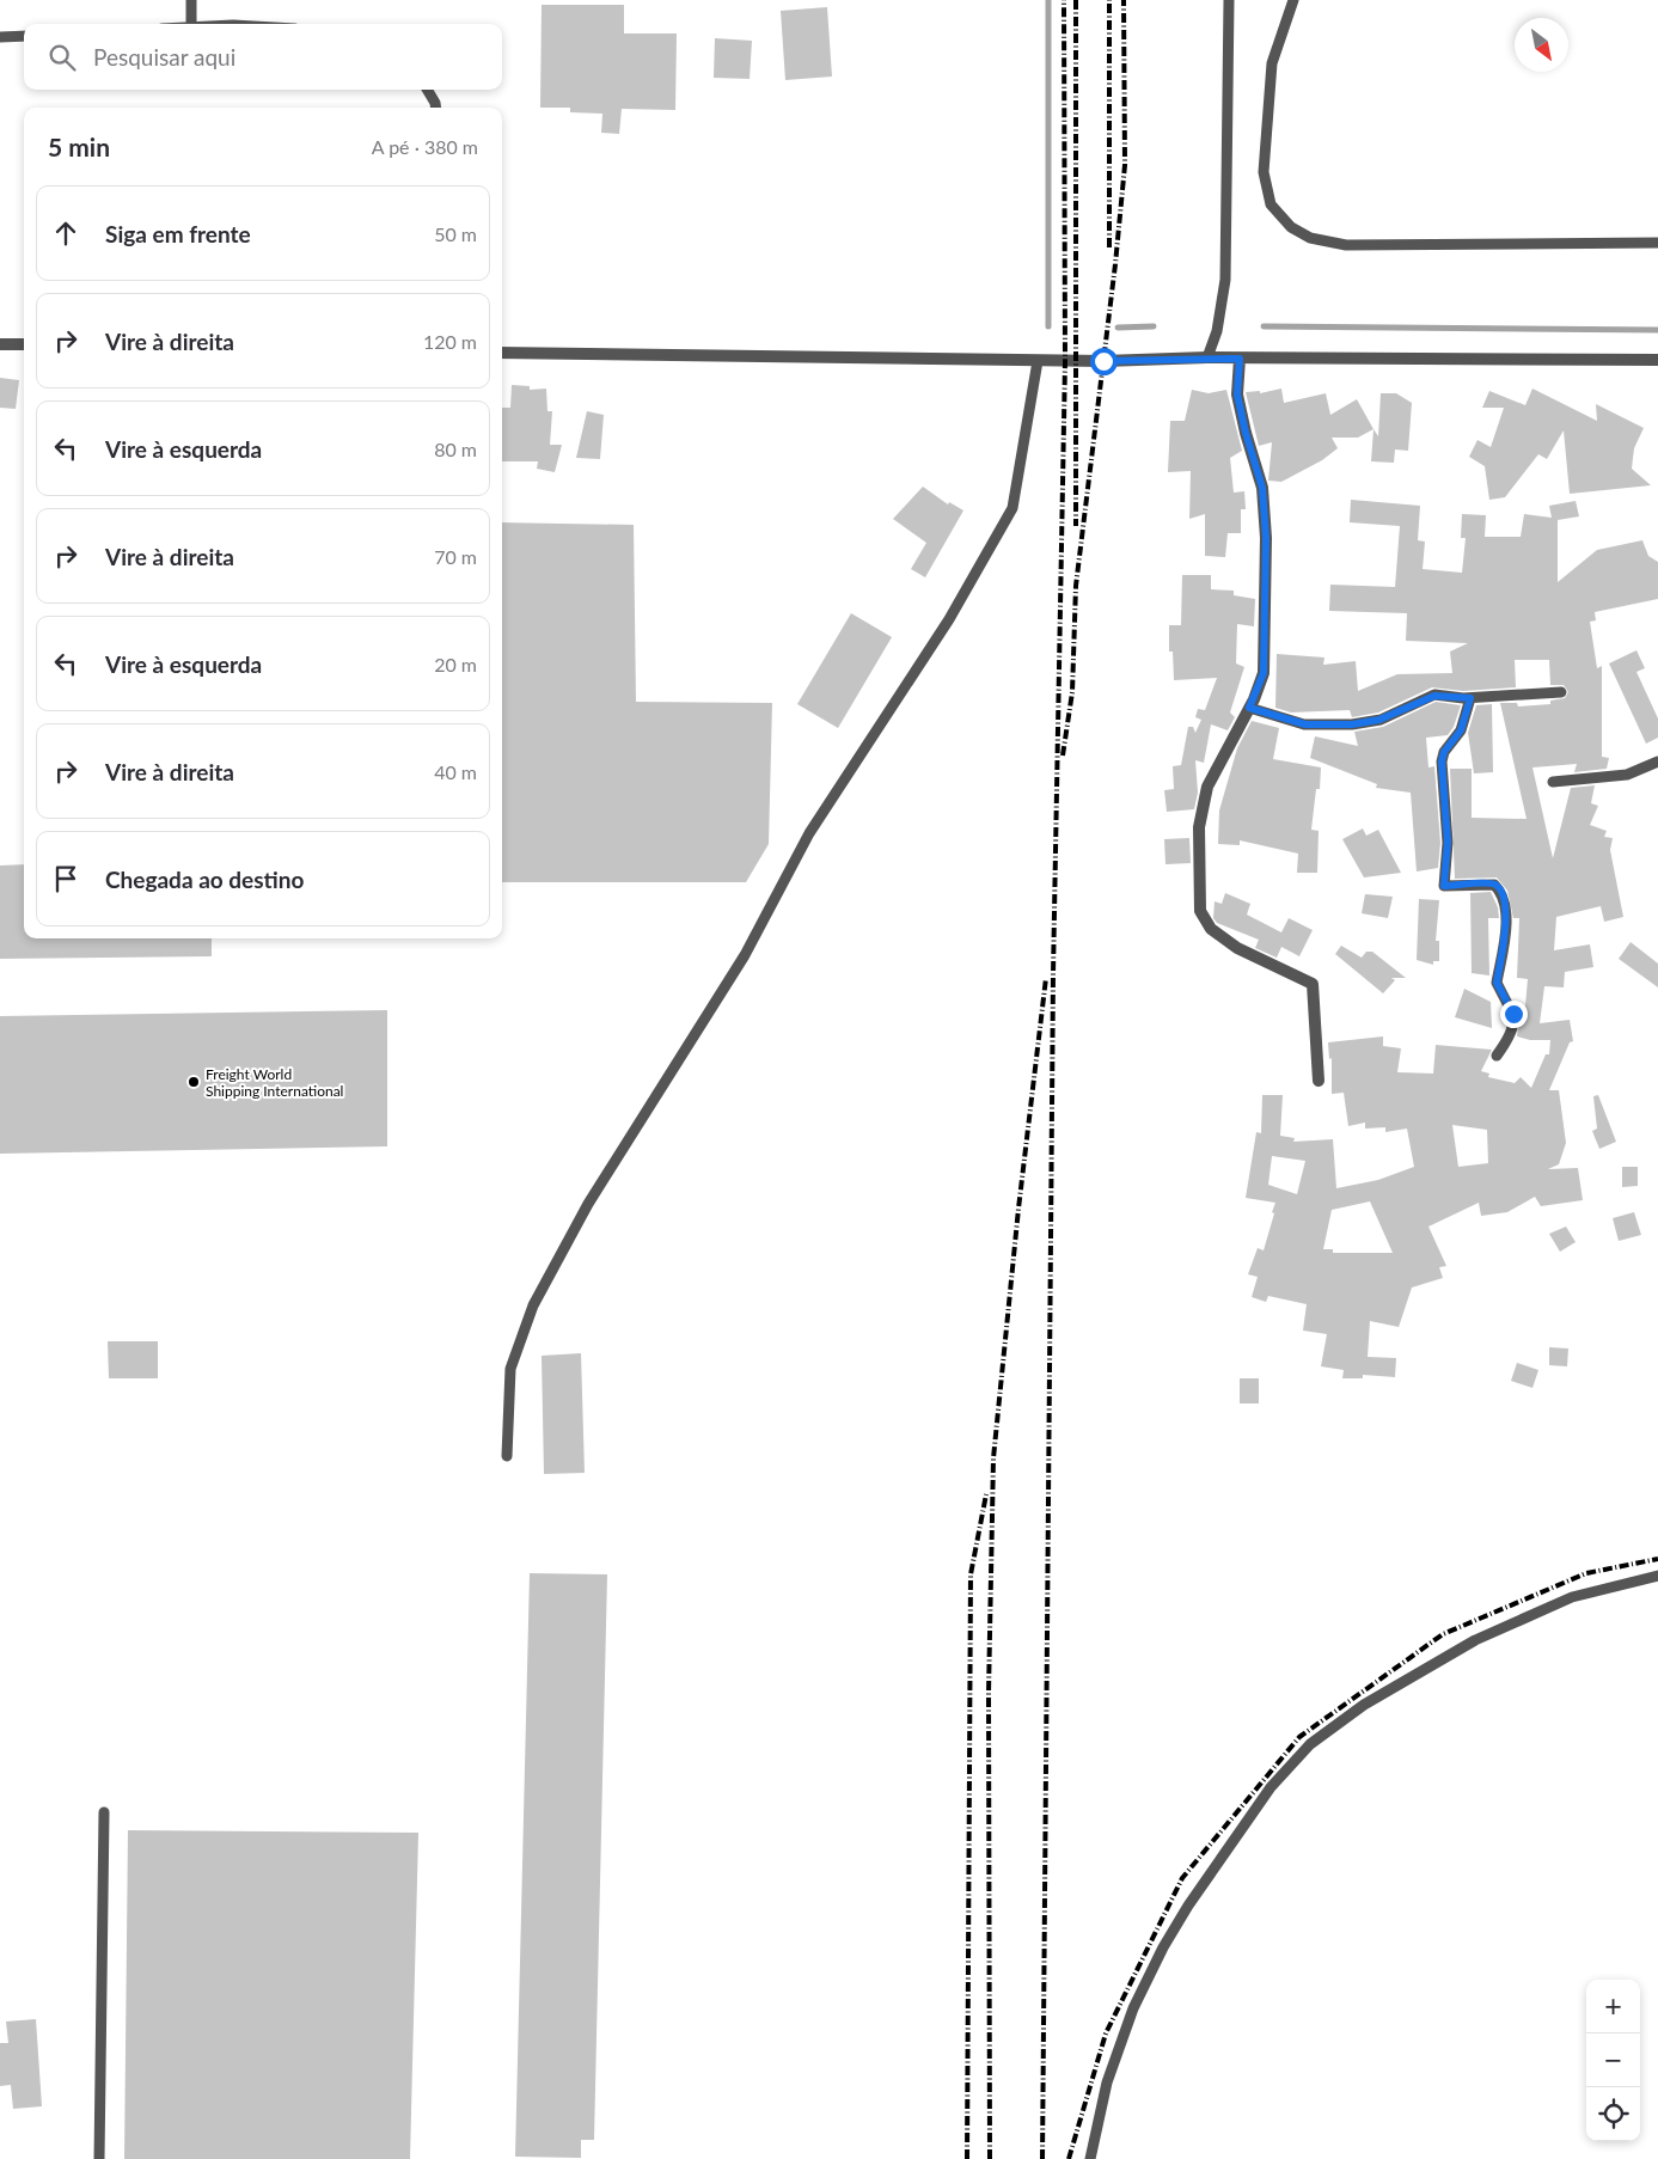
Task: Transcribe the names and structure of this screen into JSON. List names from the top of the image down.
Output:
{
  "places": ["Freight World Shipping International"],
  "north": "bottom right",
  "page": {
    "search": "Pesquisar aqui",
    "heading": ["5 min", "A pé · 380 m"],
    "list": [
      ["Siga em frente", "50 m"],
      ["Vire à direita", "120 m"],
      ["Vire à esquerda", "80 m"],
      ["Vire à direita", "70 m"],
      ["Vire à esquerda", "20 m"],
      ["Vire à direita", "40 m"],
      "Chegada ao destino"
    ],
    "map_buttons": ["+", "−"]
  }
}
